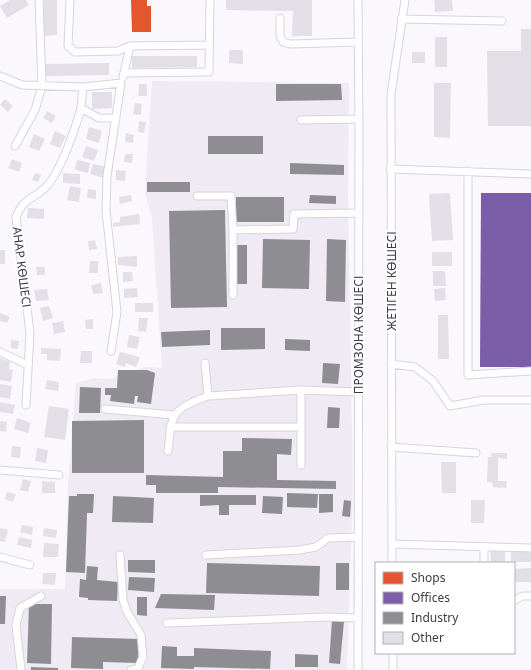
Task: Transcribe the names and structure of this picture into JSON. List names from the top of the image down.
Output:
{
  "streets": {
    "street": ["АНАР КӨШЕСІ", "ЖЕТІГЕН КӨШЕСІ", "ПРОМЗОНА КӨШЕСІ"]
  },
  "legend": [
    "Shops",
    "Offices",
    "Industry",
    "Other"
  ]
}
